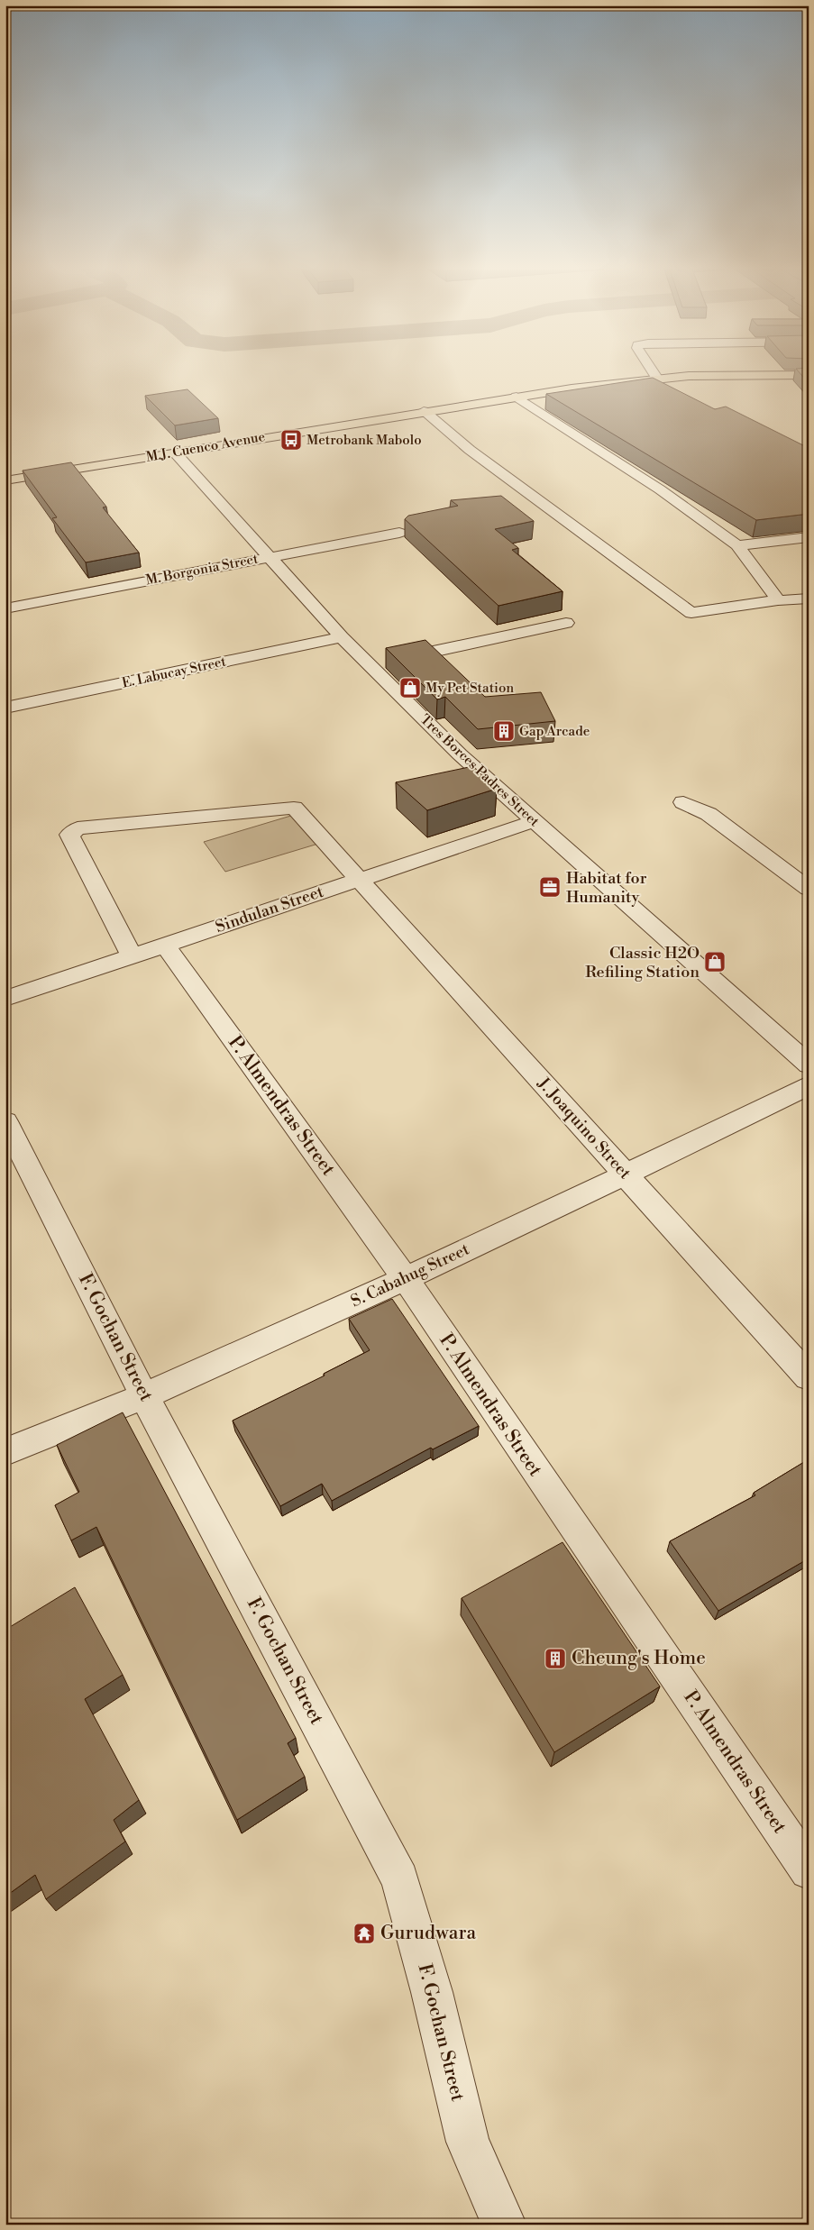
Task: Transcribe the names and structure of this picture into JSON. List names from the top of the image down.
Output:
{
  "streets": {
    "main road": ["M.J. Cuenco Avenue"],
    "street": [
      "M. Borgonia Street",
      "E. Labucay Street",
      "Tres Borces Padres Street",
      "Sindulan Street",
      "P. Almendras Street",
      "J. Joaquino Street",
      "S. Cabahug Street",
      "F. Gochan Street"
    ]
  },
  "crossings": [
    ["M.J. Cuenco Avenue", "Tres Borces Padres Street"],
    ["M. Borgonia Street", "Tres Borces Padres Street"],
    ["E. Labucay Street", "Tres Borces Padres Street"],
    ["Tres Borces Padres Street", "Sindulan Street"],
    ["Sindulan Street", "P. Almendras Street"],
    ["Sindulan Street", "J. Joaquino Street"],
    ["P. Almendras Street", "S. Cabahug Street"],
    ["J. Joaquino Street", "S. Cabahug Street"],
    ["S. Cabahug Street", "F. Gochan Street"]
  ],
  "places": {
    "bus stop": ["Metrobank Mabolo"],
    "shop": ["My Pet Station", "Classic H2O Refiling Station"],
    "building": ["Gap Arcade", "Cheung's Home"],
    "office": ["Habitat for Humanity"],
    "temple": ["Gurudwara"]
  }
}
